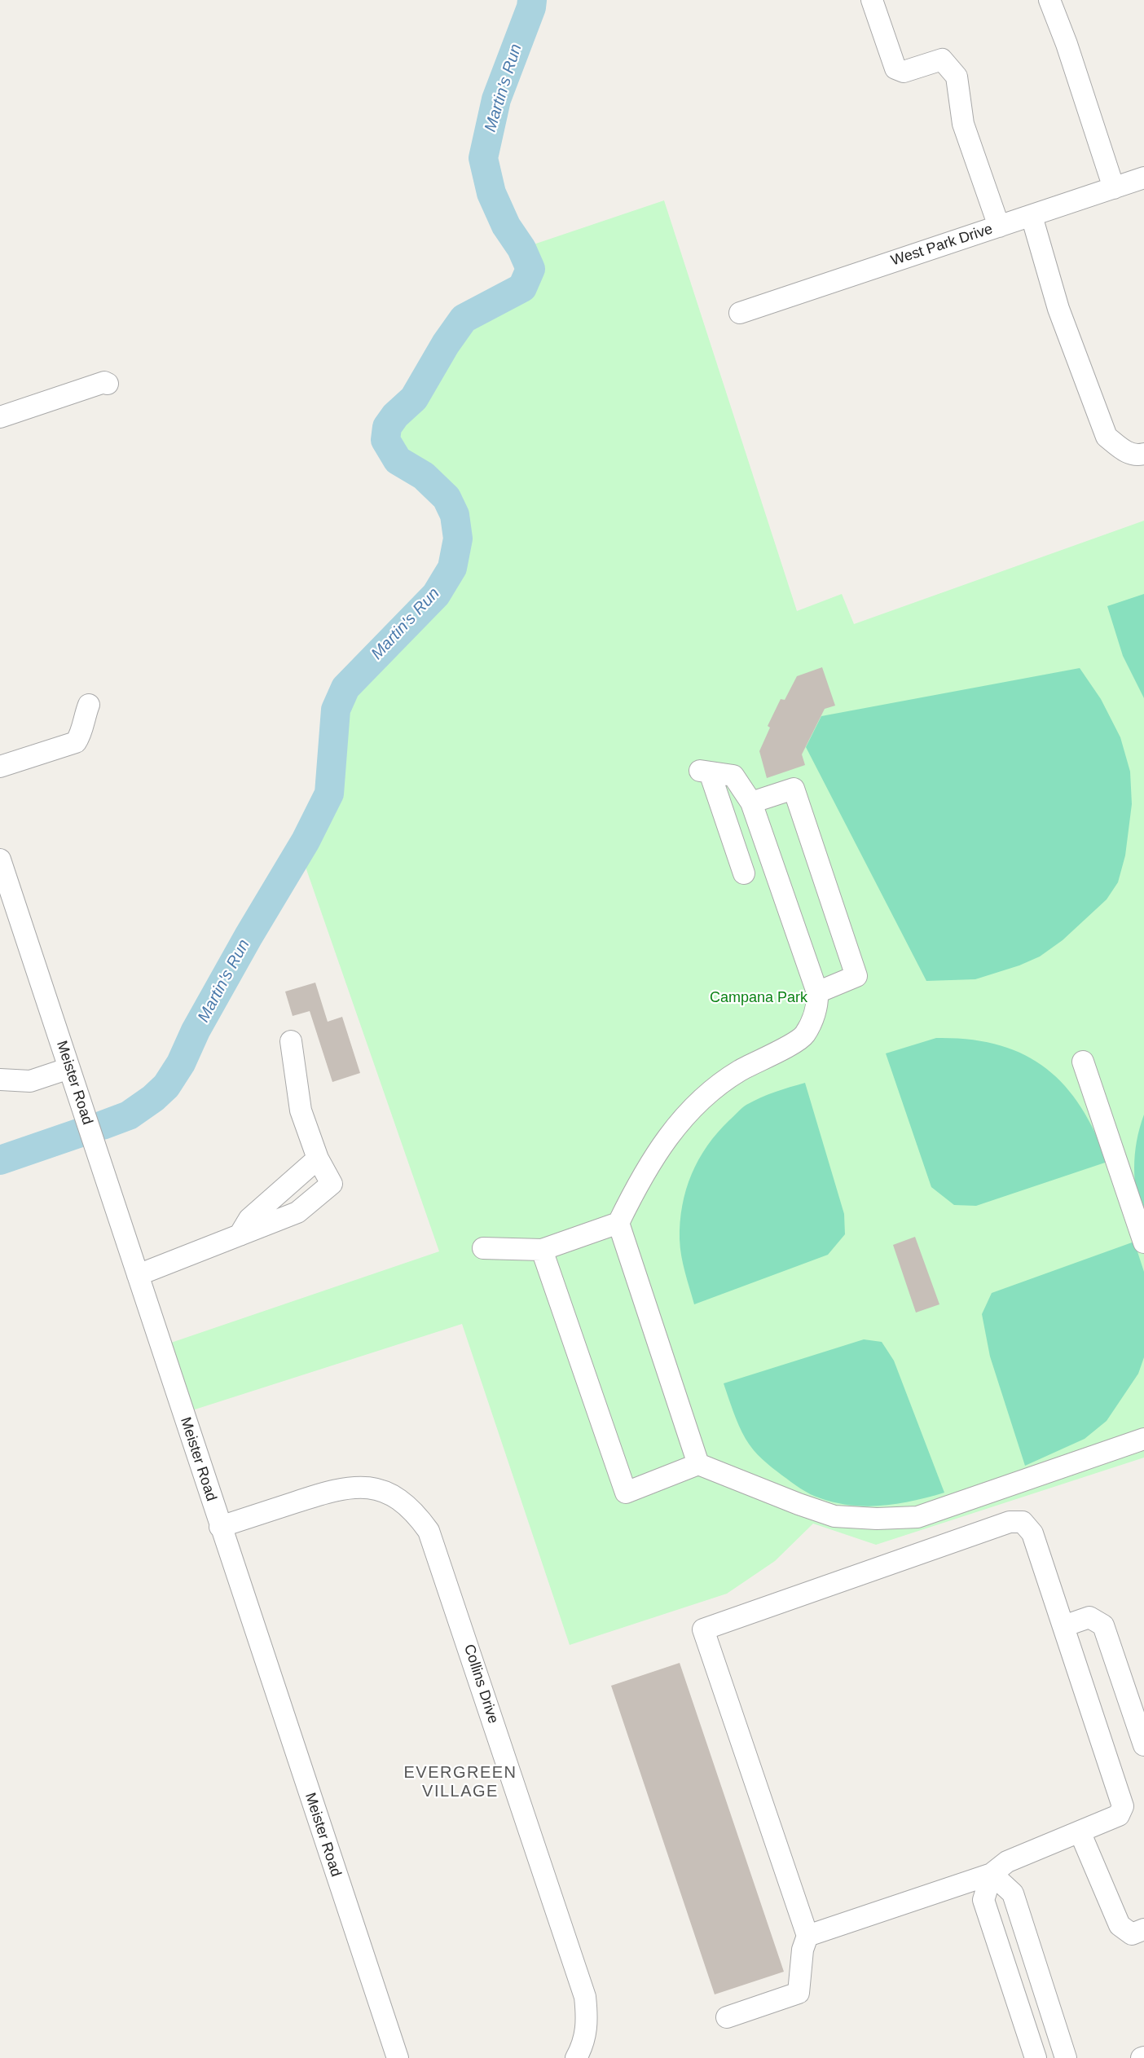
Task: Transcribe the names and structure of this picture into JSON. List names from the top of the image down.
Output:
{
  "streets": {
    "street": ["West Park Drive", "Meister Road", "Collins Drive"]
  },
  "crossings": [
    ["Meister Road", "Collins Drive"]
  ],
  "districts": ["EVERGREEN VILLAGE"],
  "water": ["Martin's Run"],
  "parks": ["Campana Park"]
}
